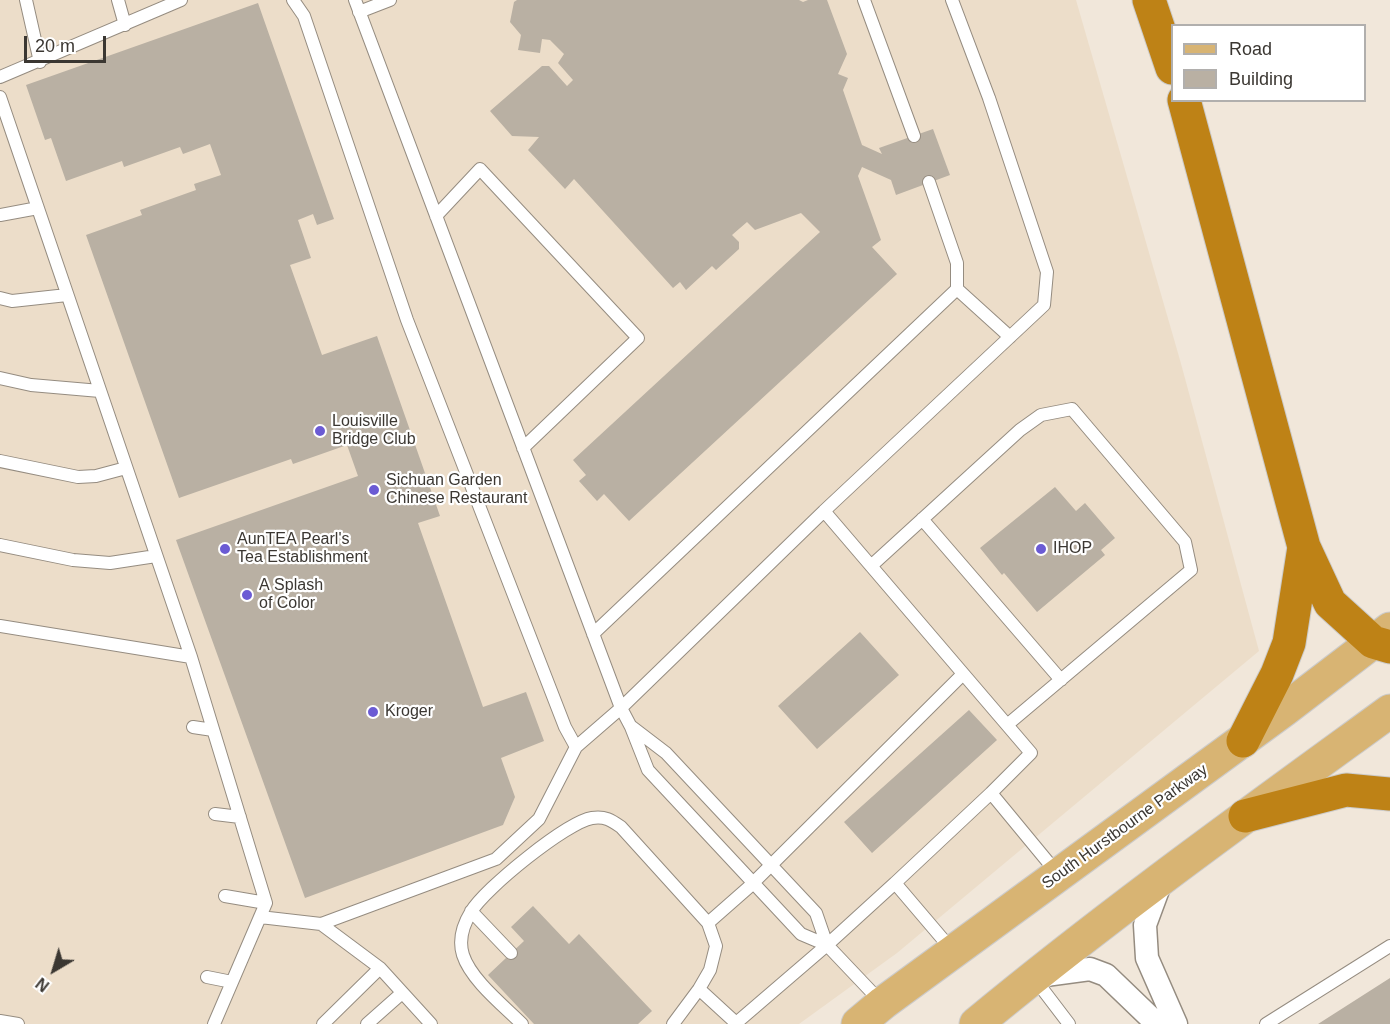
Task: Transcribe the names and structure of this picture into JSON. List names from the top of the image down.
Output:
{
  "streets": {
    "main road": ["South Hurstbourne Parkway"]
  },
  "places": [
    "Louisville Bridge Club",
    "Sichuan Garden Chinese Restaurant",
    "AunTEA Pearl's Tea Establishment",
    "IHOP",
    "A Splash of Color",
    "Kroger"
  ],
  "legend": ["Road", "Building"],
  "scale_bar": "20 m",
  "north": "bottom left"
}
